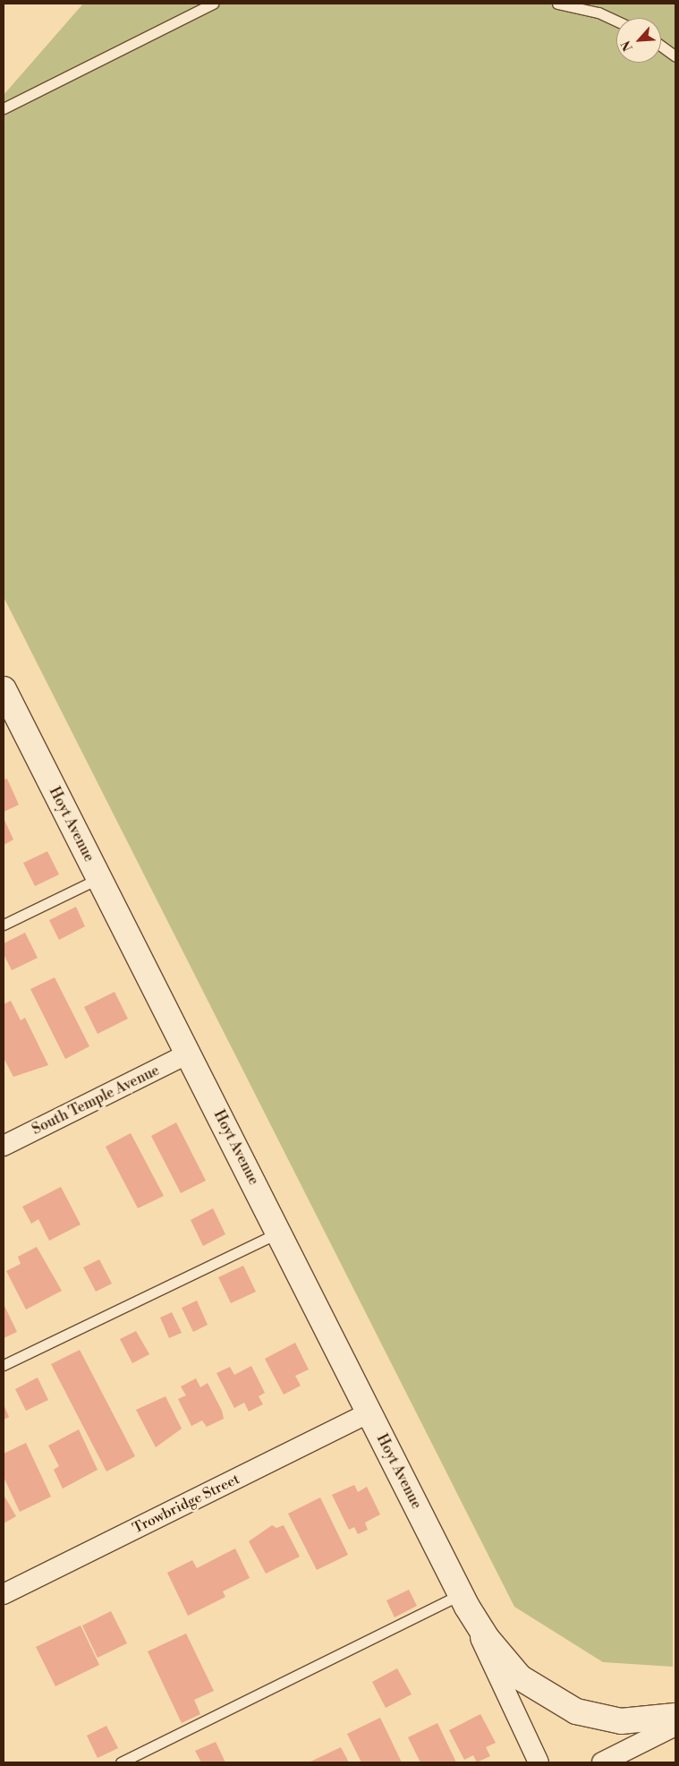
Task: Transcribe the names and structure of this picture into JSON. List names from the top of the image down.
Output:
{
  "streets": {
    "main road": ["Hoyt Avenue"],
    "street": ["South Temple Avenue", "Trowbridge Street"]
  },
  "crossings": [
    ["Hoyt Avenue", "South Temple Avenue"],
    ["Hoyt Avenue", "Trowbridge Street"]
  ],
  "north": "bottom left"
}
